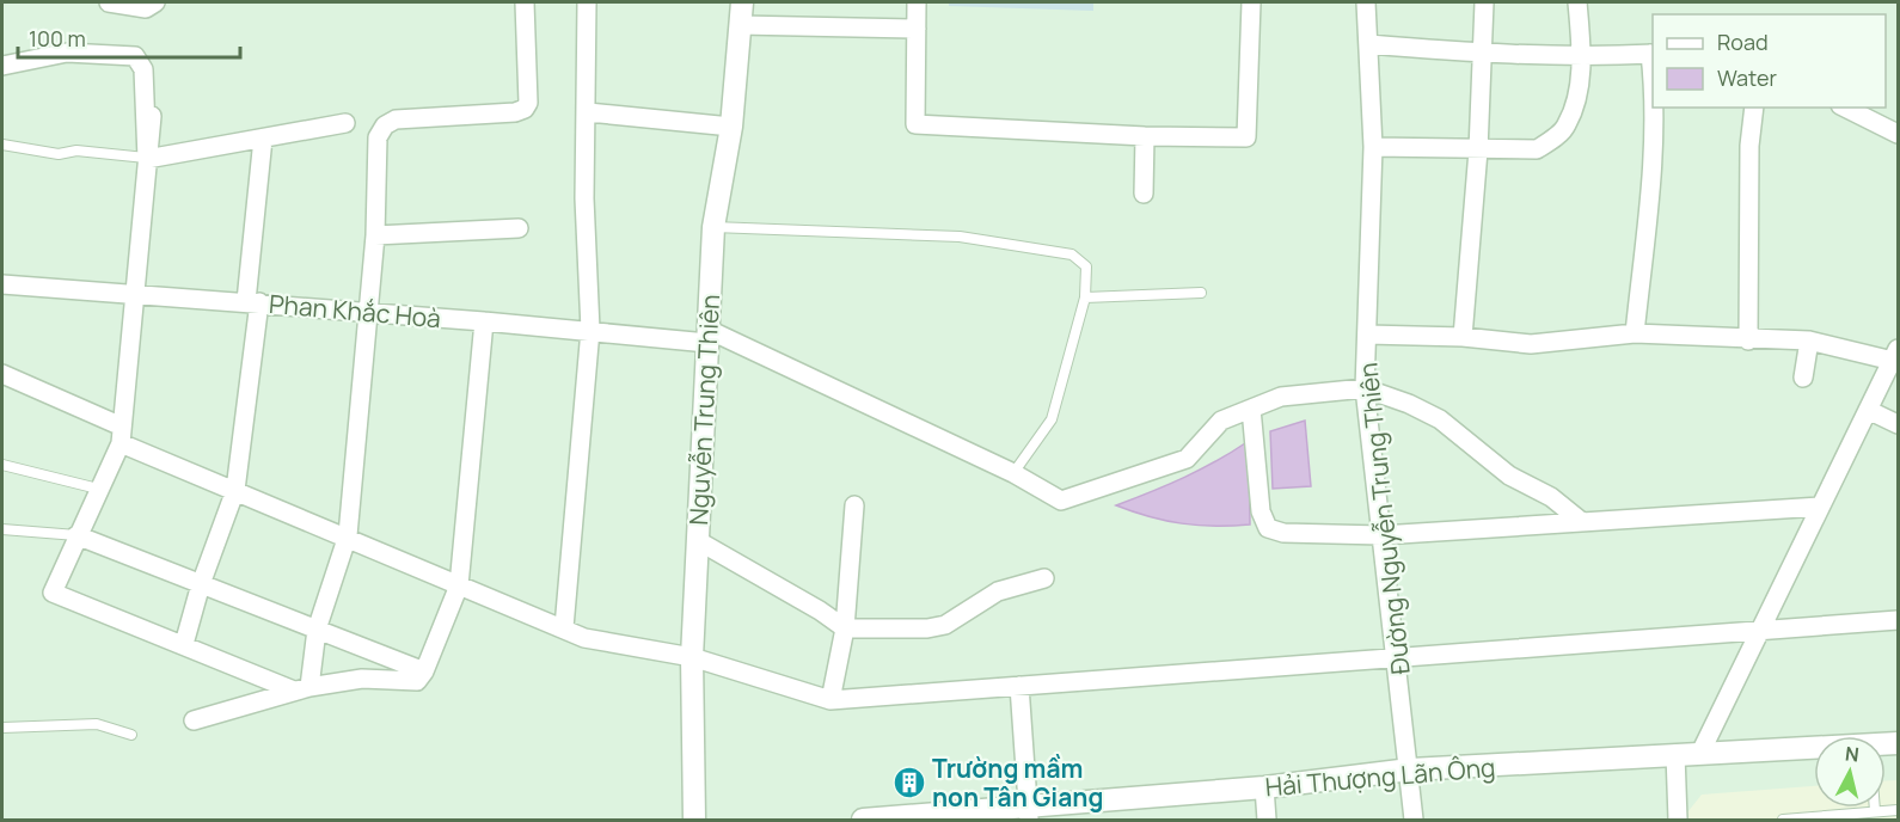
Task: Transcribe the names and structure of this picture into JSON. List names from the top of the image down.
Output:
{
  "streets": {
    "street": [
      "Phan Khắc Hoà",
      "Nguyễn Trung Thiên",
      "Đường Nguyễn Trung Thiên",
      "Hải Thượng Lãn Ông"
    ]
  },
  "crossings": [
    ["Phan Khắc Hoà", "Nguyễn Trung Thiên"],
    ["Phan Khắc Hoà", "Đường Nguyễn Trung Thiên"],
    ["Đường Nguyễn Trung Thiên", "Hải Thượng Lãn Ông"]
  ],
  "places": {
    "building": ["Trường mầm non Tân Giang"]
  },
  "legend": ["Road", "Water"],
  "scale_bar": "100 m",
  "north": "top"
}
